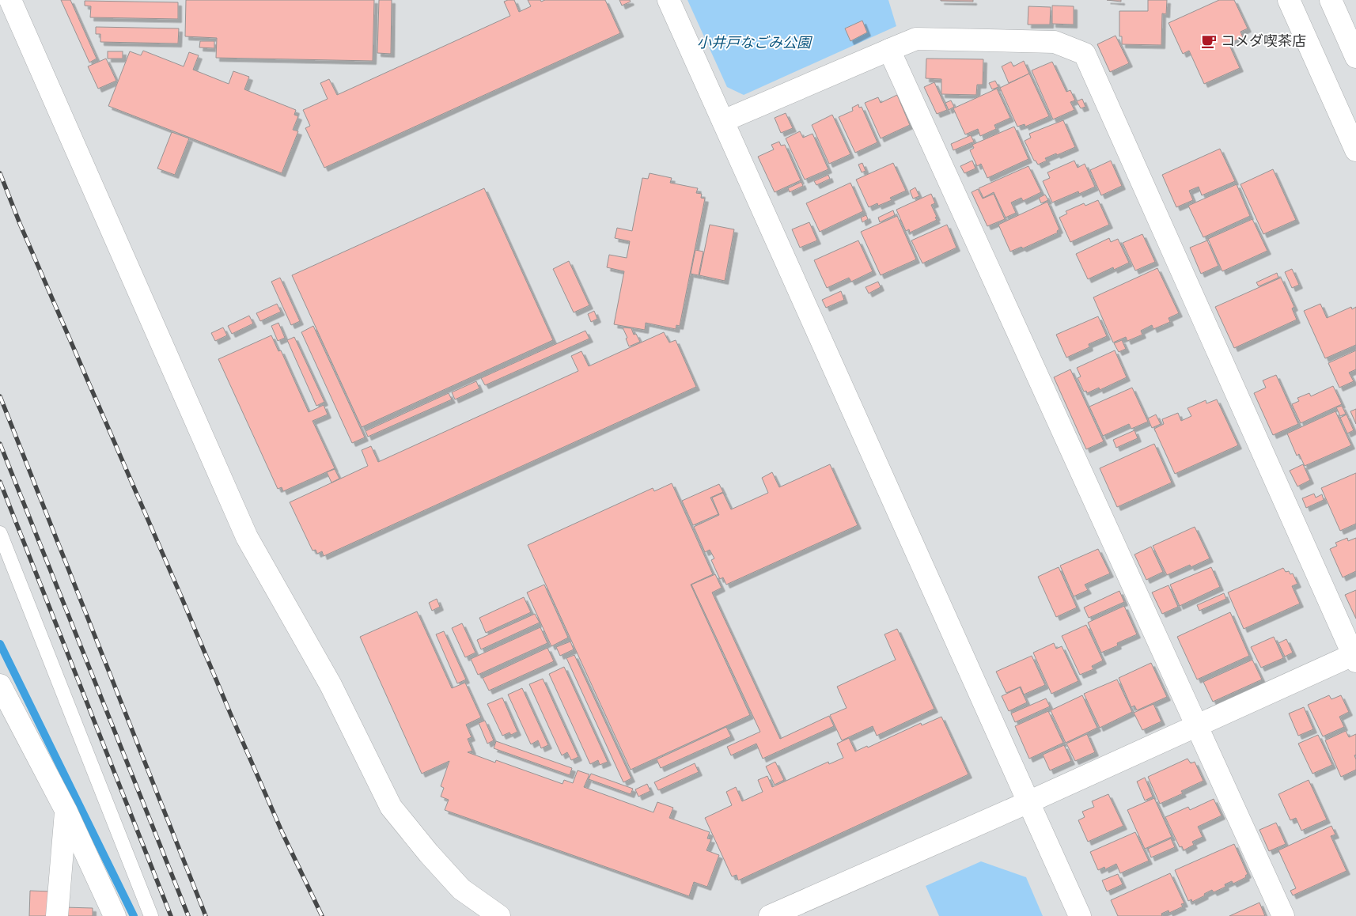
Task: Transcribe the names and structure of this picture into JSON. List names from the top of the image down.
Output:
{
  "parks": ["小井戸なごみ公園"],
  "places": {
    "cafe": ["コメダ喫茶店"]
  }
}
